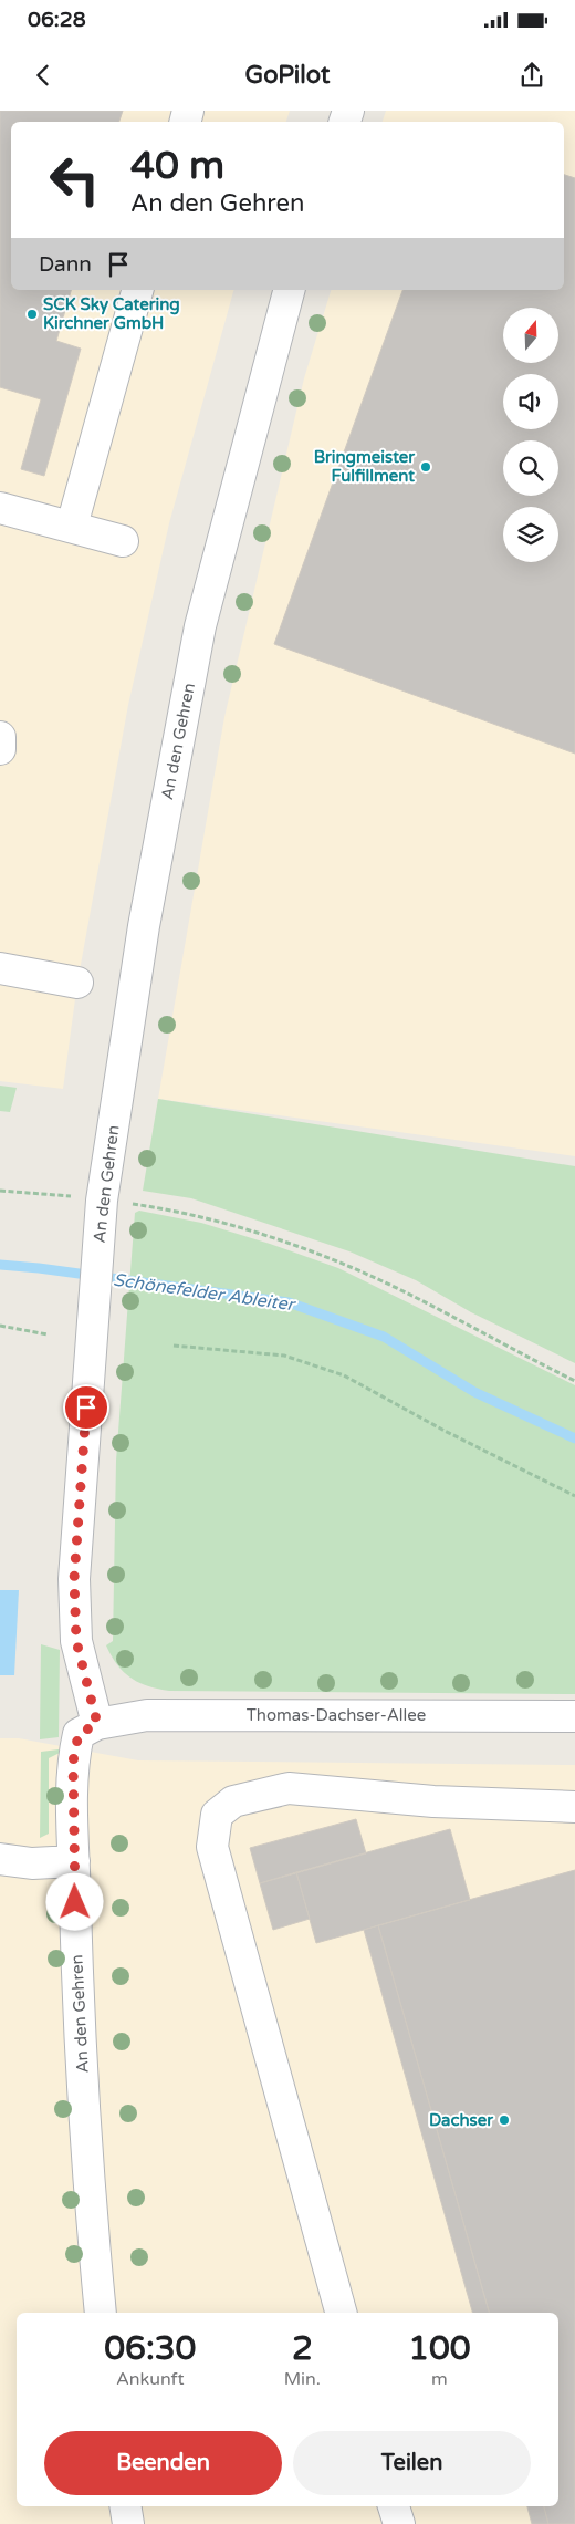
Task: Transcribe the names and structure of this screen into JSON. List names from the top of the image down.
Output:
{
  "streets": {
    "street": ["An den Gehren", "Thomas-Dachser-Allee"]
  },
  "crossings": [
    ["An den Gehren", "Thomas-Dachser-Allee"]
  ],
  "water": ["Schönefelder Ableiter"],
  "places": ["SCK Sky Catering Kirchner GmbH", "Bringmeister Fulfillment", "Dachser"],
  "north": "top",
  "page": {
    "status": "06:28",
    "header": "GoPilot",
    "turn": ["40 m", "An den Gehren"],
    "then": "Dann",
    "eta": [
      "06:30",
      "Ankunft",
      "2",
      "Min.",
      "100",
      "m"
    ],
    "buttons": ["Beenden", "Teilen"]
  }
}
